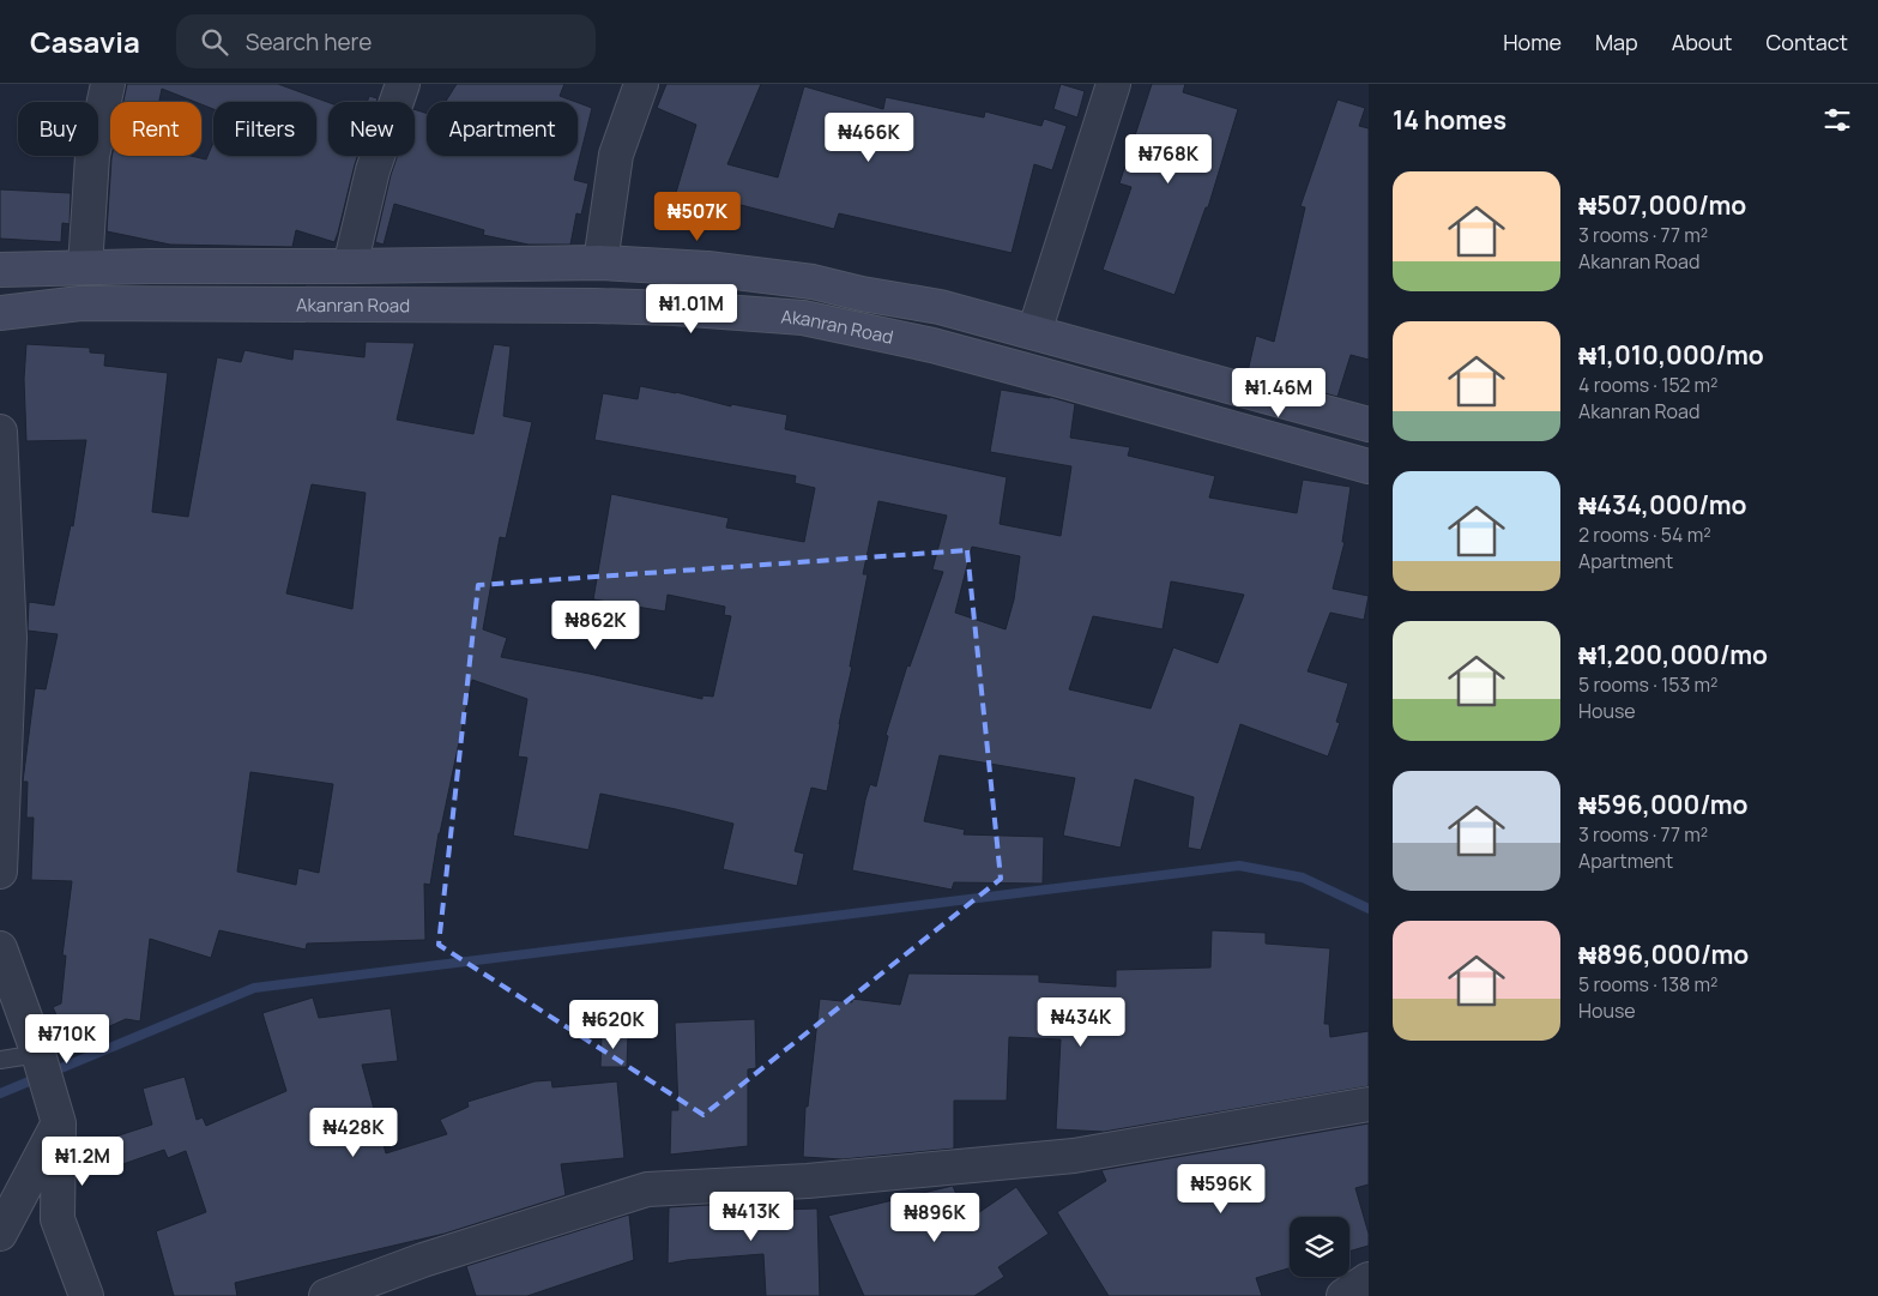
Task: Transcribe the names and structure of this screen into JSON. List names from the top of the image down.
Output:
{
  "streets": {
    "main road": ["Akanran Road"]
  },
  "page": {
    "header": "Casavia",
    "search": "Search here",
    "nav": [
      "Home",
      "Map",
      "About",
      "Contact"
    ],
    "heading": "14 homes",
    "chip": [
      "Buy",
      "Rent",
      "Filters",
      "New",
      "Apartment"
    ],
    "price": [
      "₦466K",
      "₦768K",
      "₦507K",
      "₦1.01M",
      "₦1.46M",
      "₦862K",
      "₦434K",
      "₦620K",
      "₦710K",
      "₦428K",
      "₦1.2M",
      "₦596K",
      "₦413K",
      "₦896K"
    ],
    "list": [
      {
        "name": "₦507,000/mo",
        "note": "3 rooms · 77 m² · Akanran Road"
      },
      {
        "name": "₦1,010,000/mo",
        "note": "4 rooms · 152 m² · Akanran Road"
      },
      {
        "name": "₦434,000/mo",
        "note": "2 rooms · 54 m² · Apartment"
      },
      {
        "name": "₦1,200,000/mo",
        "note": "5 rooms · 153 m² · House"
      },
      {
        "name": "₦596,000/mo",
        "note": "3 rooms · 77 m² · Apartment"
      },
      {
        "name": "₦896,000/mo",
        "note": "5 rooms · 138 m² · House"
      }
    ]
  }
}
